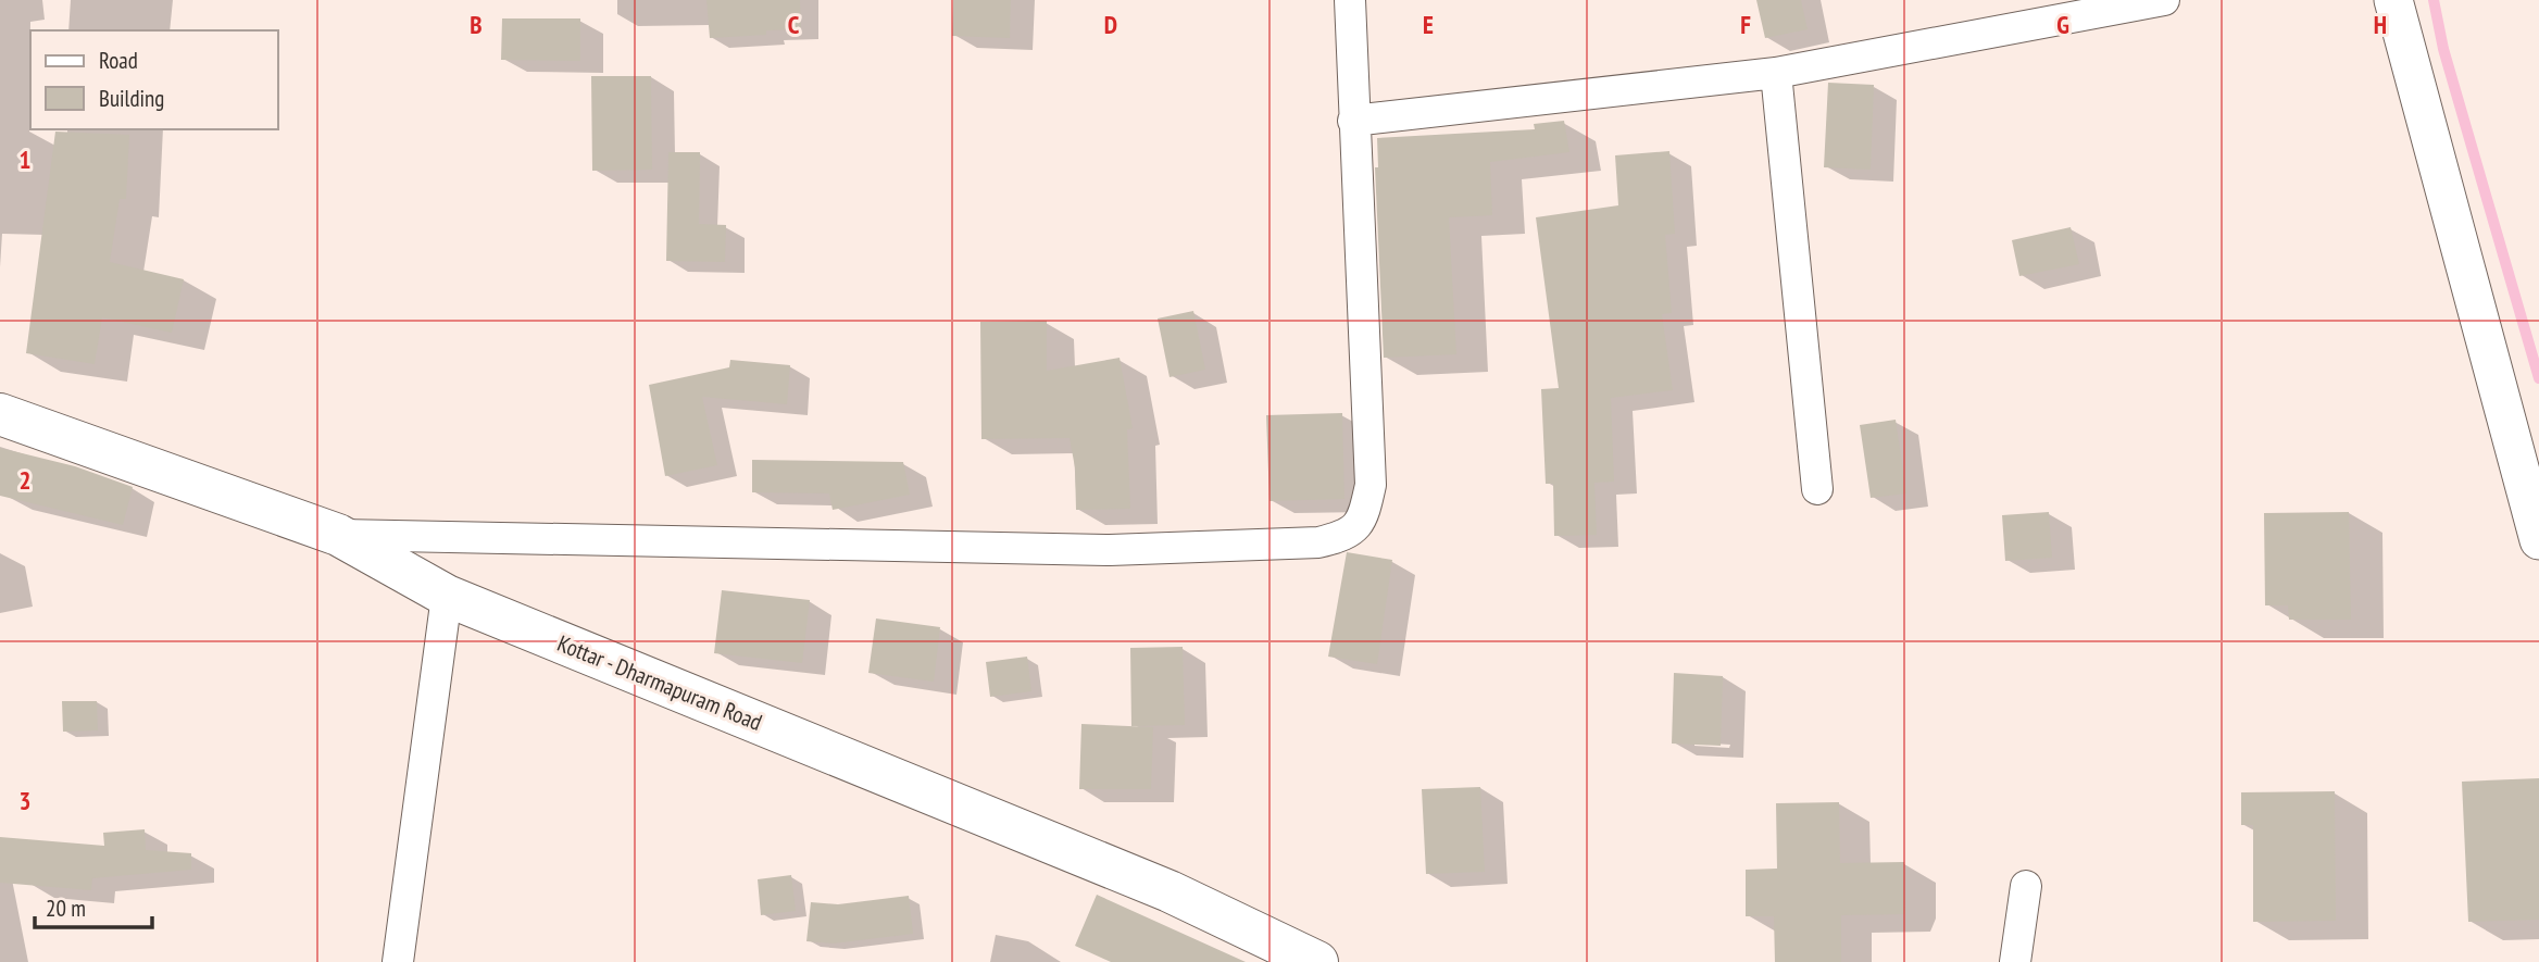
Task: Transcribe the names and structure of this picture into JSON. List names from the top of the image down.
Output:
{
  "streets": {
    "main road": ["Kottar - Dharmapuram Road"]
  },
  "legend": ["Road", "Building"],
  "scale_bar": "20 m",
  "grid": {
    "columns": [
      "B",
      "C",
      "D",
      "E",
      "F",
      "G",
      "H"
    ],
    "rows": ["1", "2", "3"]
  }
}
